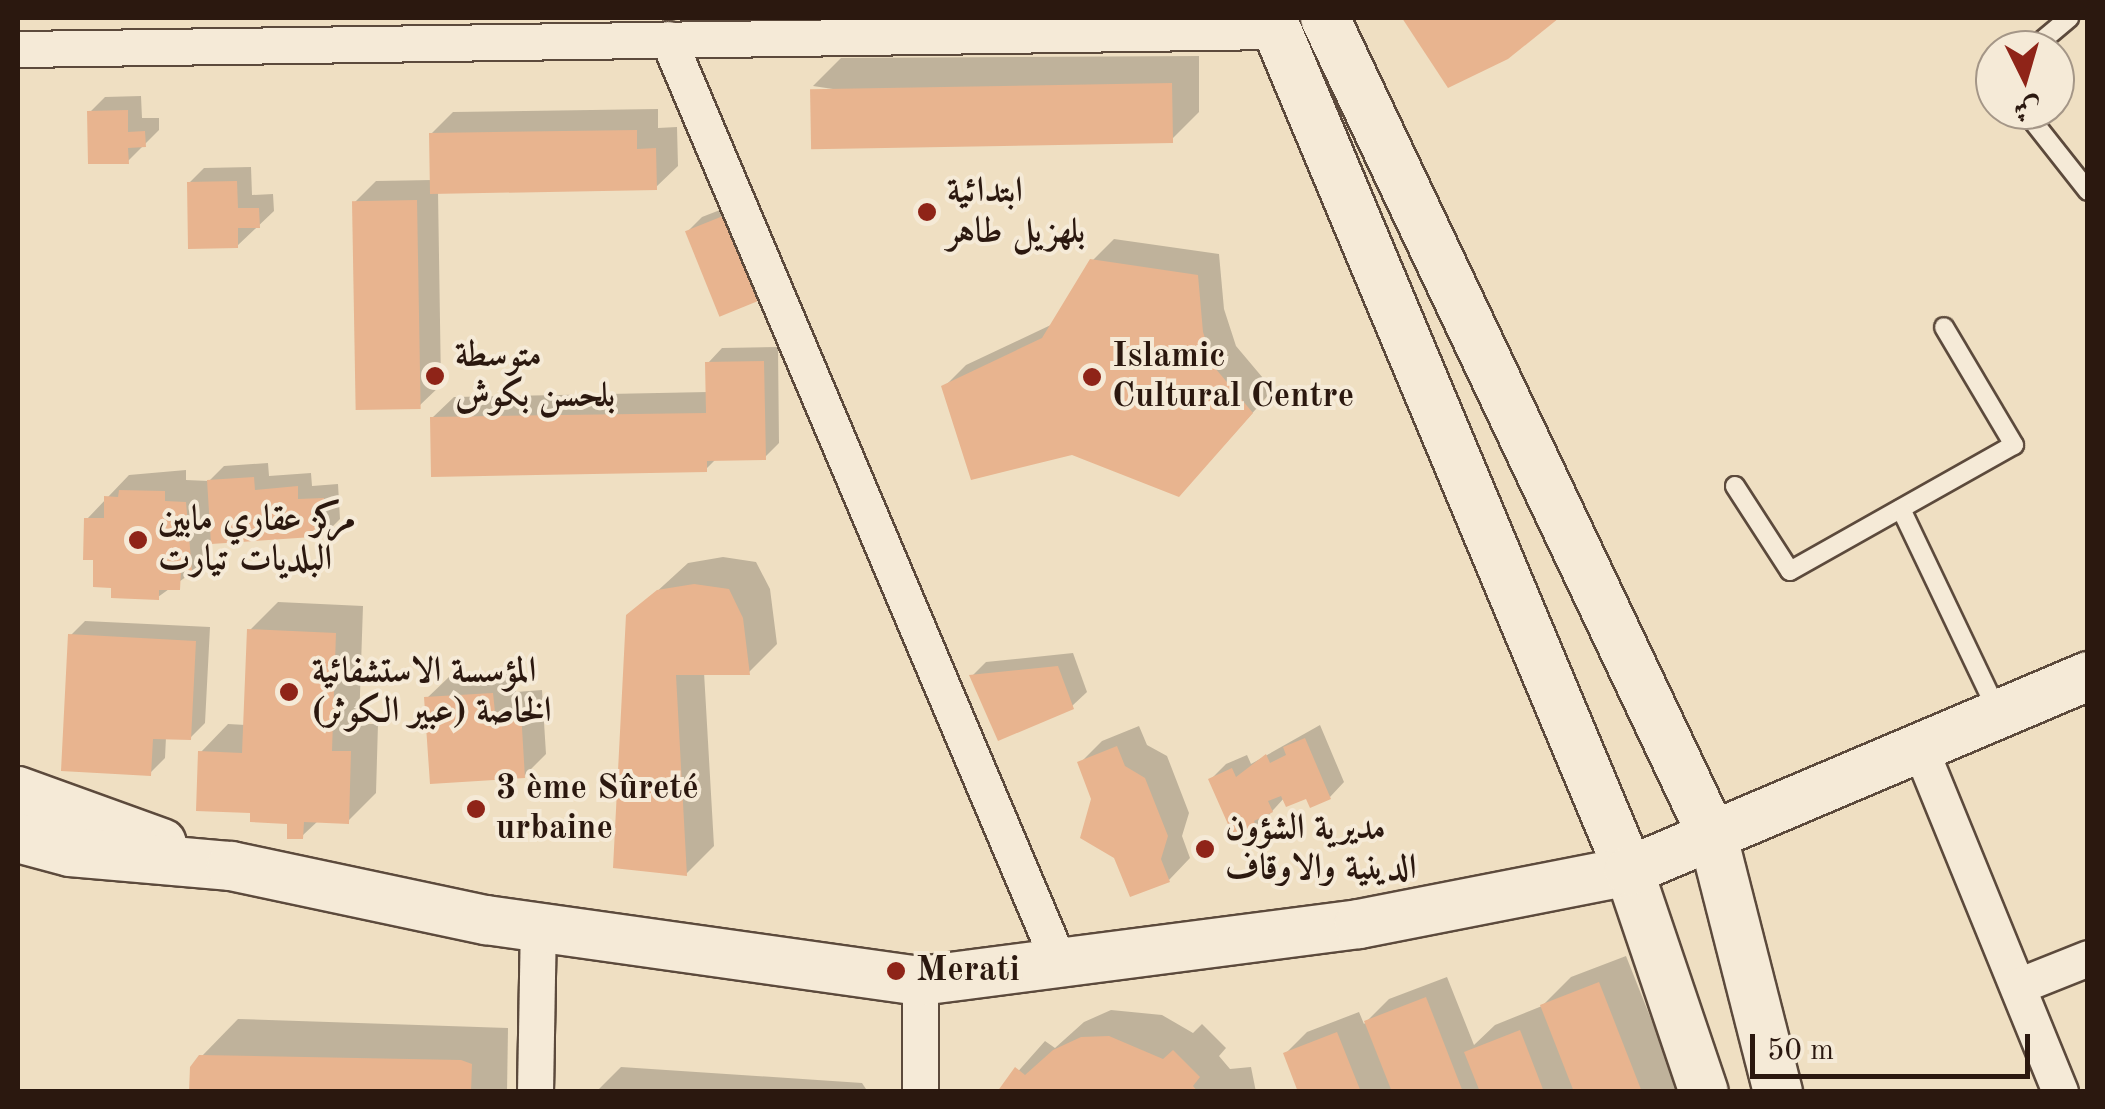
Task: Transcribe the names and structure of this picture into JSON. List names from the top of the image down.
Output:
{
  "places": [
    "ابتدائية بلهزيل طاهر",
    "متوسطة بلحسن بكوش",
    "Islamic Cultural Centre",
    "مركز عقاري مابين البلديات تيارت",
    "المؤسسة الاستشفائية الخاصة (عبير الكوثر)",
    "3 ème Sûreté urbaine",
    "مديرية الشؤون الدينية والاوقاف",
    "Merati"
  ],
  "scale_bar": "50 m",
  "north": "bottom"
}
